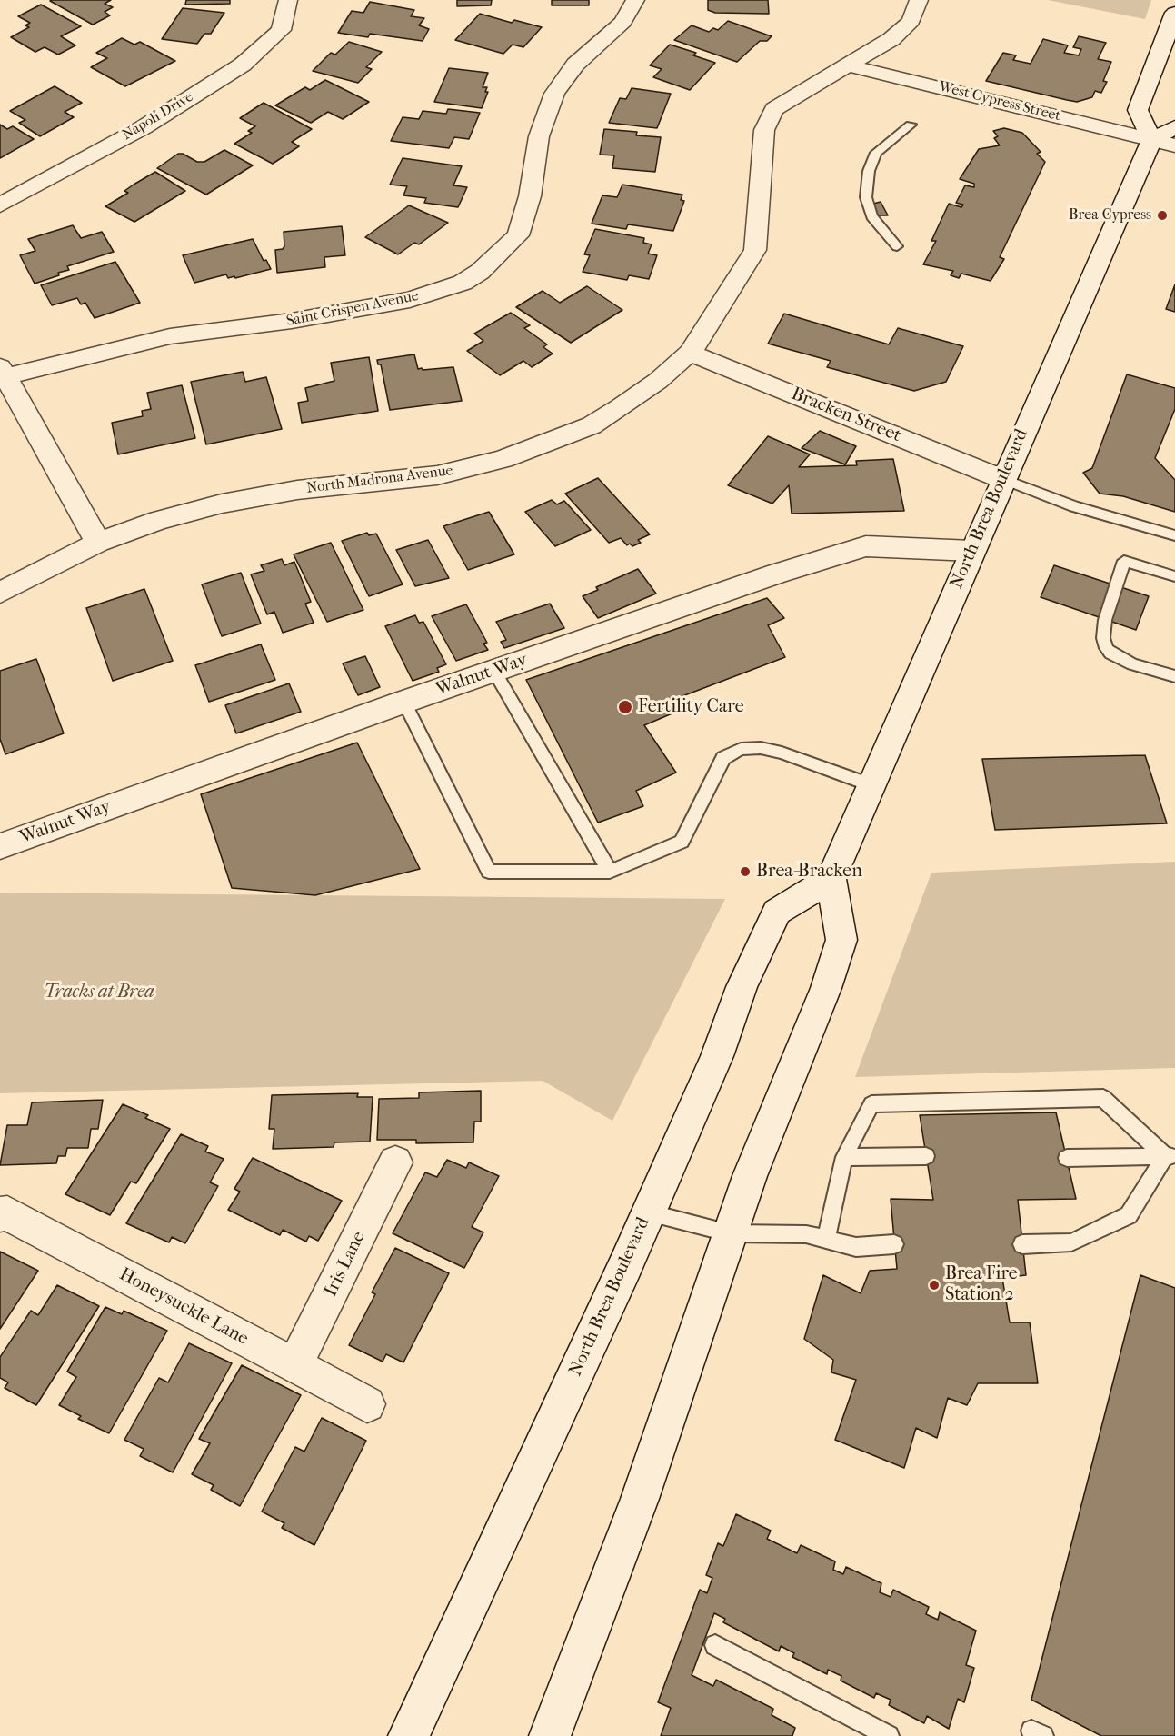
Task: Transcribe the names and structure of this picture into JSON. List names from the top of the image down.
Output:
{
  "streets": {
    "street": [
      "West Cypress Street",
      "Napoli Drive",
      "Saint Crispen Avenue",
      "Bracken Street",
      "North Madrona Avenue",
      "North Brea Boulevard",
      "Walnut Way",
      "Iris Lane",
      "Honeysuckle Lane"
    ]
  },
  "crossings": [
    ["West Cypress Street", "North Madrona Avenue"],
    ["West Cypress Street", "North Brea Boulevard"],
    ["Bracken Street", "North Madrona Avenue"],
    ["Bracken Street", "North Brea Boulevard"],
    ["North Brea Boulevard", "Walnut Way"],
    ["Iris Lane", "Honeysuckle Lane"]
  ],
  "parks": ["Tracks at Brea"],
  "places": [
    "Brea-Cypress",
    "Fertility Care",
    "Brea-Bracken",
    "Brea Fire Station 2"
  ]
}
